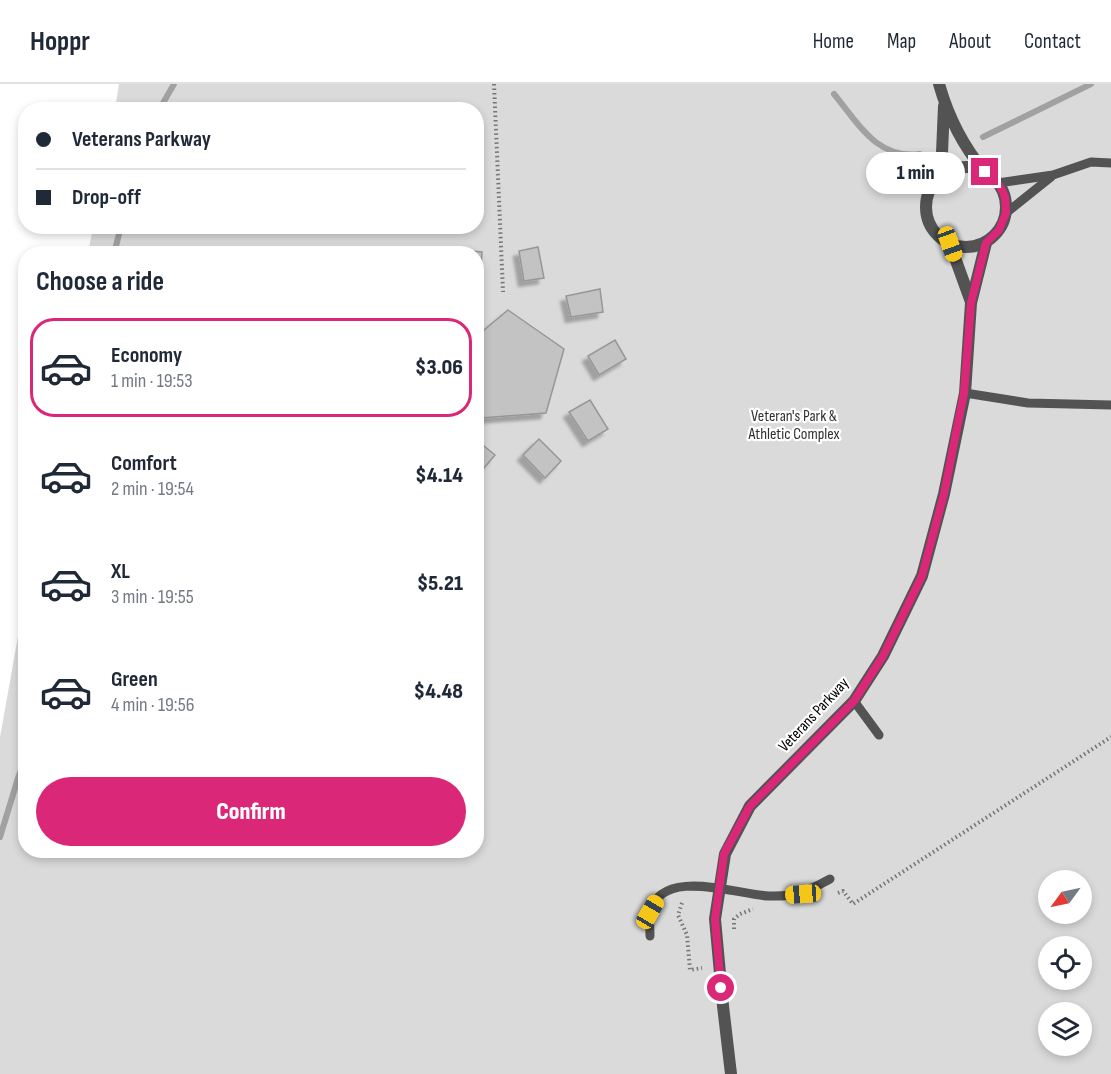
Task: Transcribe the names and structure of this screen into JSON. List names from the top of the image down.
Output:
{
  "streets": {
    "street": ["Veterans Parkway"]
  },
  "parks": ["Veteran's Park & Athletic Complex"],
  "north": "bottom left",
  "page": {
    "header": "Hoppr",
    "nav": [
      "Home",
      "Map",
      "About",
      "Contact"
    ],
    "banner": ["Veterans Parkway", "Drop-off"],
    "bubble": "1 min",
    "heading": "Choose a ride",
    "list": [
      {
        "name": "Economy",
        "note": "1 min · 19:53",
        "value": "$3.06"
      },
      {
        "name": "Comfort",
        "note": "2 min · 19:54",
        "value": "$4.14"
      },
      {
        "name": "XL",
        "note": "3 min · 19:55",
        "value": "$5.21"
      },
      {
        "name": "Green",
        "note": "4 min · 19:56",
        "value": "$4.48"
      }
    ],
    "buttons": "Confirm"
  }
}
